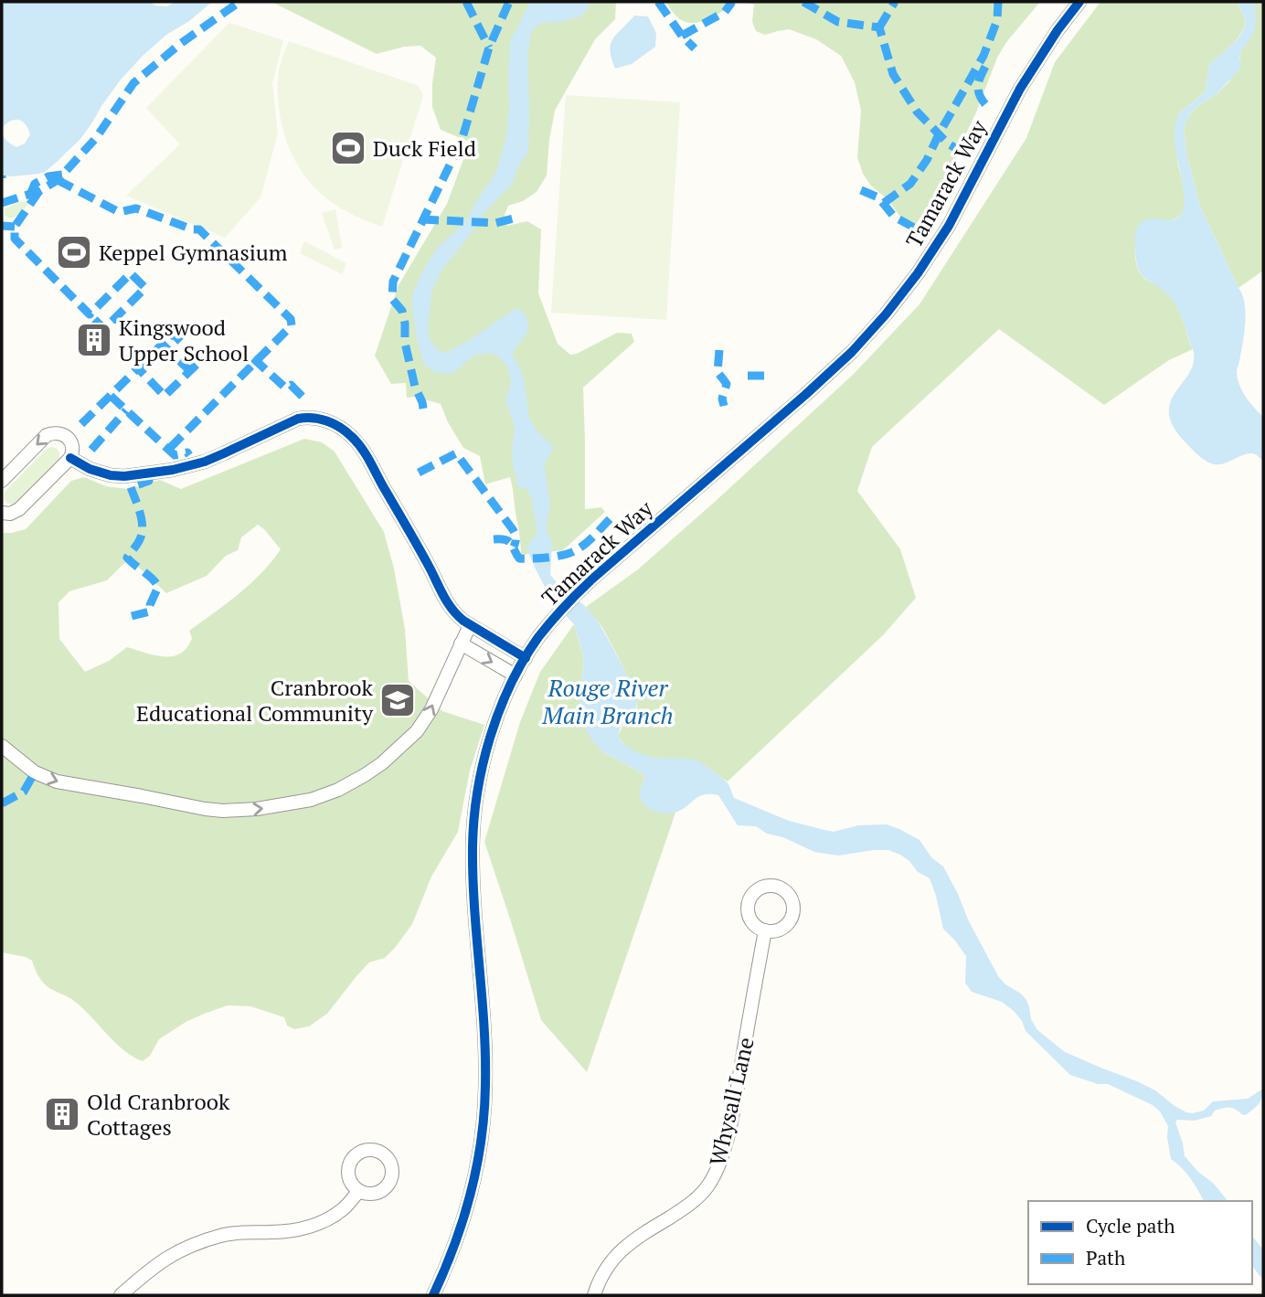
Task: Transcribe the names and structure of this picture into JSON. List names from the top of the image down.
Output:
{
  "streets": {
    "street": ["Tamarack Way", "Whysall Lane"]
  },
  "water": ["Rouge River Main Branch"],
  "places": {
    "sports": ["Duck Field", "Keppel Gymnasium"],
    "building": ["Kingswood Upper School", "Old Cranbrook Cottages"],
    "school or university": ["Cranbrook Educational Community"]
  },
  "legend": ["Cycle path", "Path"]
}
